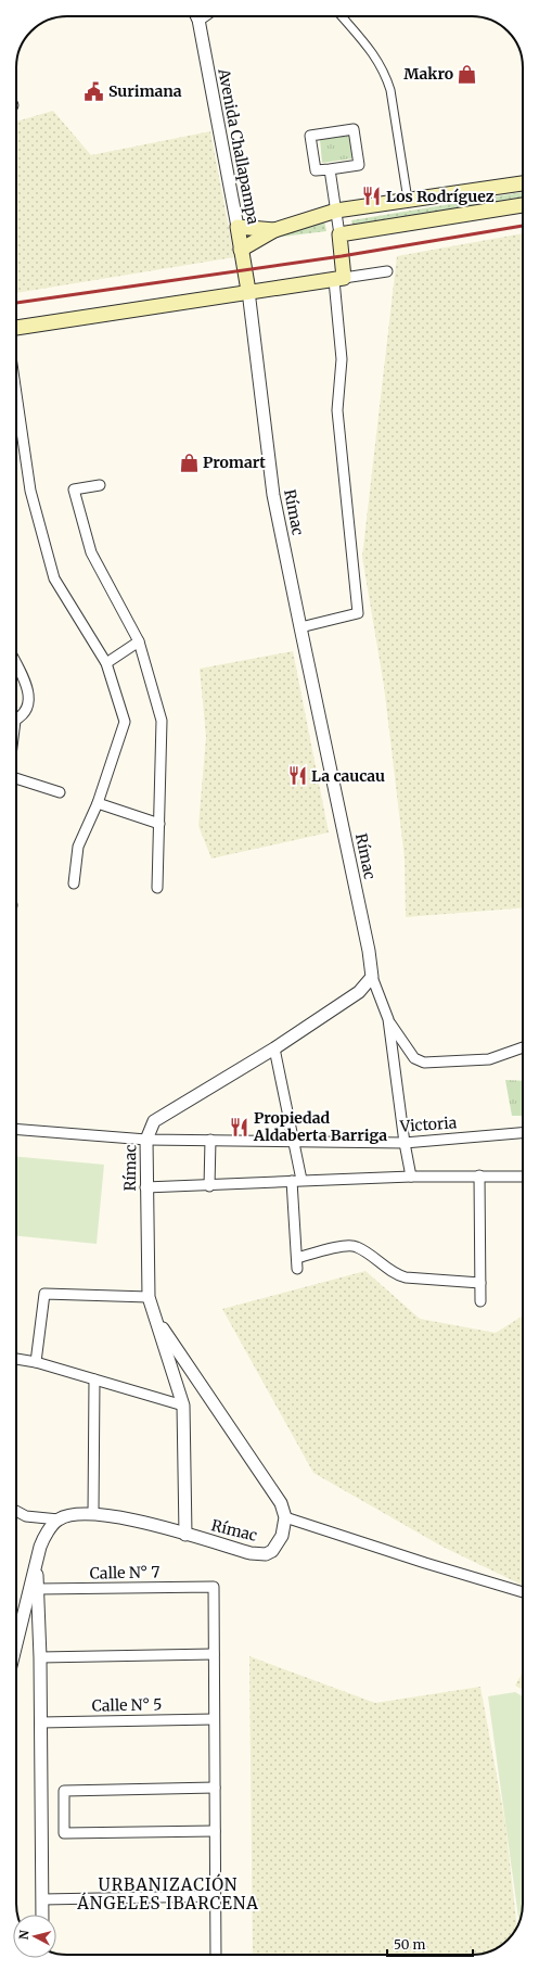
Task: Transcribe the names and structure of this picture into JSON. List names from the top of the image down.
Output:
{
  "streets": {
    "main road": ["Avenida Challapampa"],
    "street": [
      "Rímac",
      "Victoria",
      "Calle N° 7",
      "Calle N° 5"
    ]
  },
  "crossings": [
    ["Avenida Challapampa", "Rímac"],
    ["Rímac", "Victoria"]
  ],
  "districts": ["URBANIZACIÓN ÁNGELES IBARCENA"],
  "places": {
    "shop": ["Makro", "Promart"],
    "public building": ["Surimana"],
    "restaurant": ["Los Rodríguez", "La caucau", "Propiedad Aldaberta Barriga"]
  },
  "scale_bar": "50 m",
  "north": "left"
}
